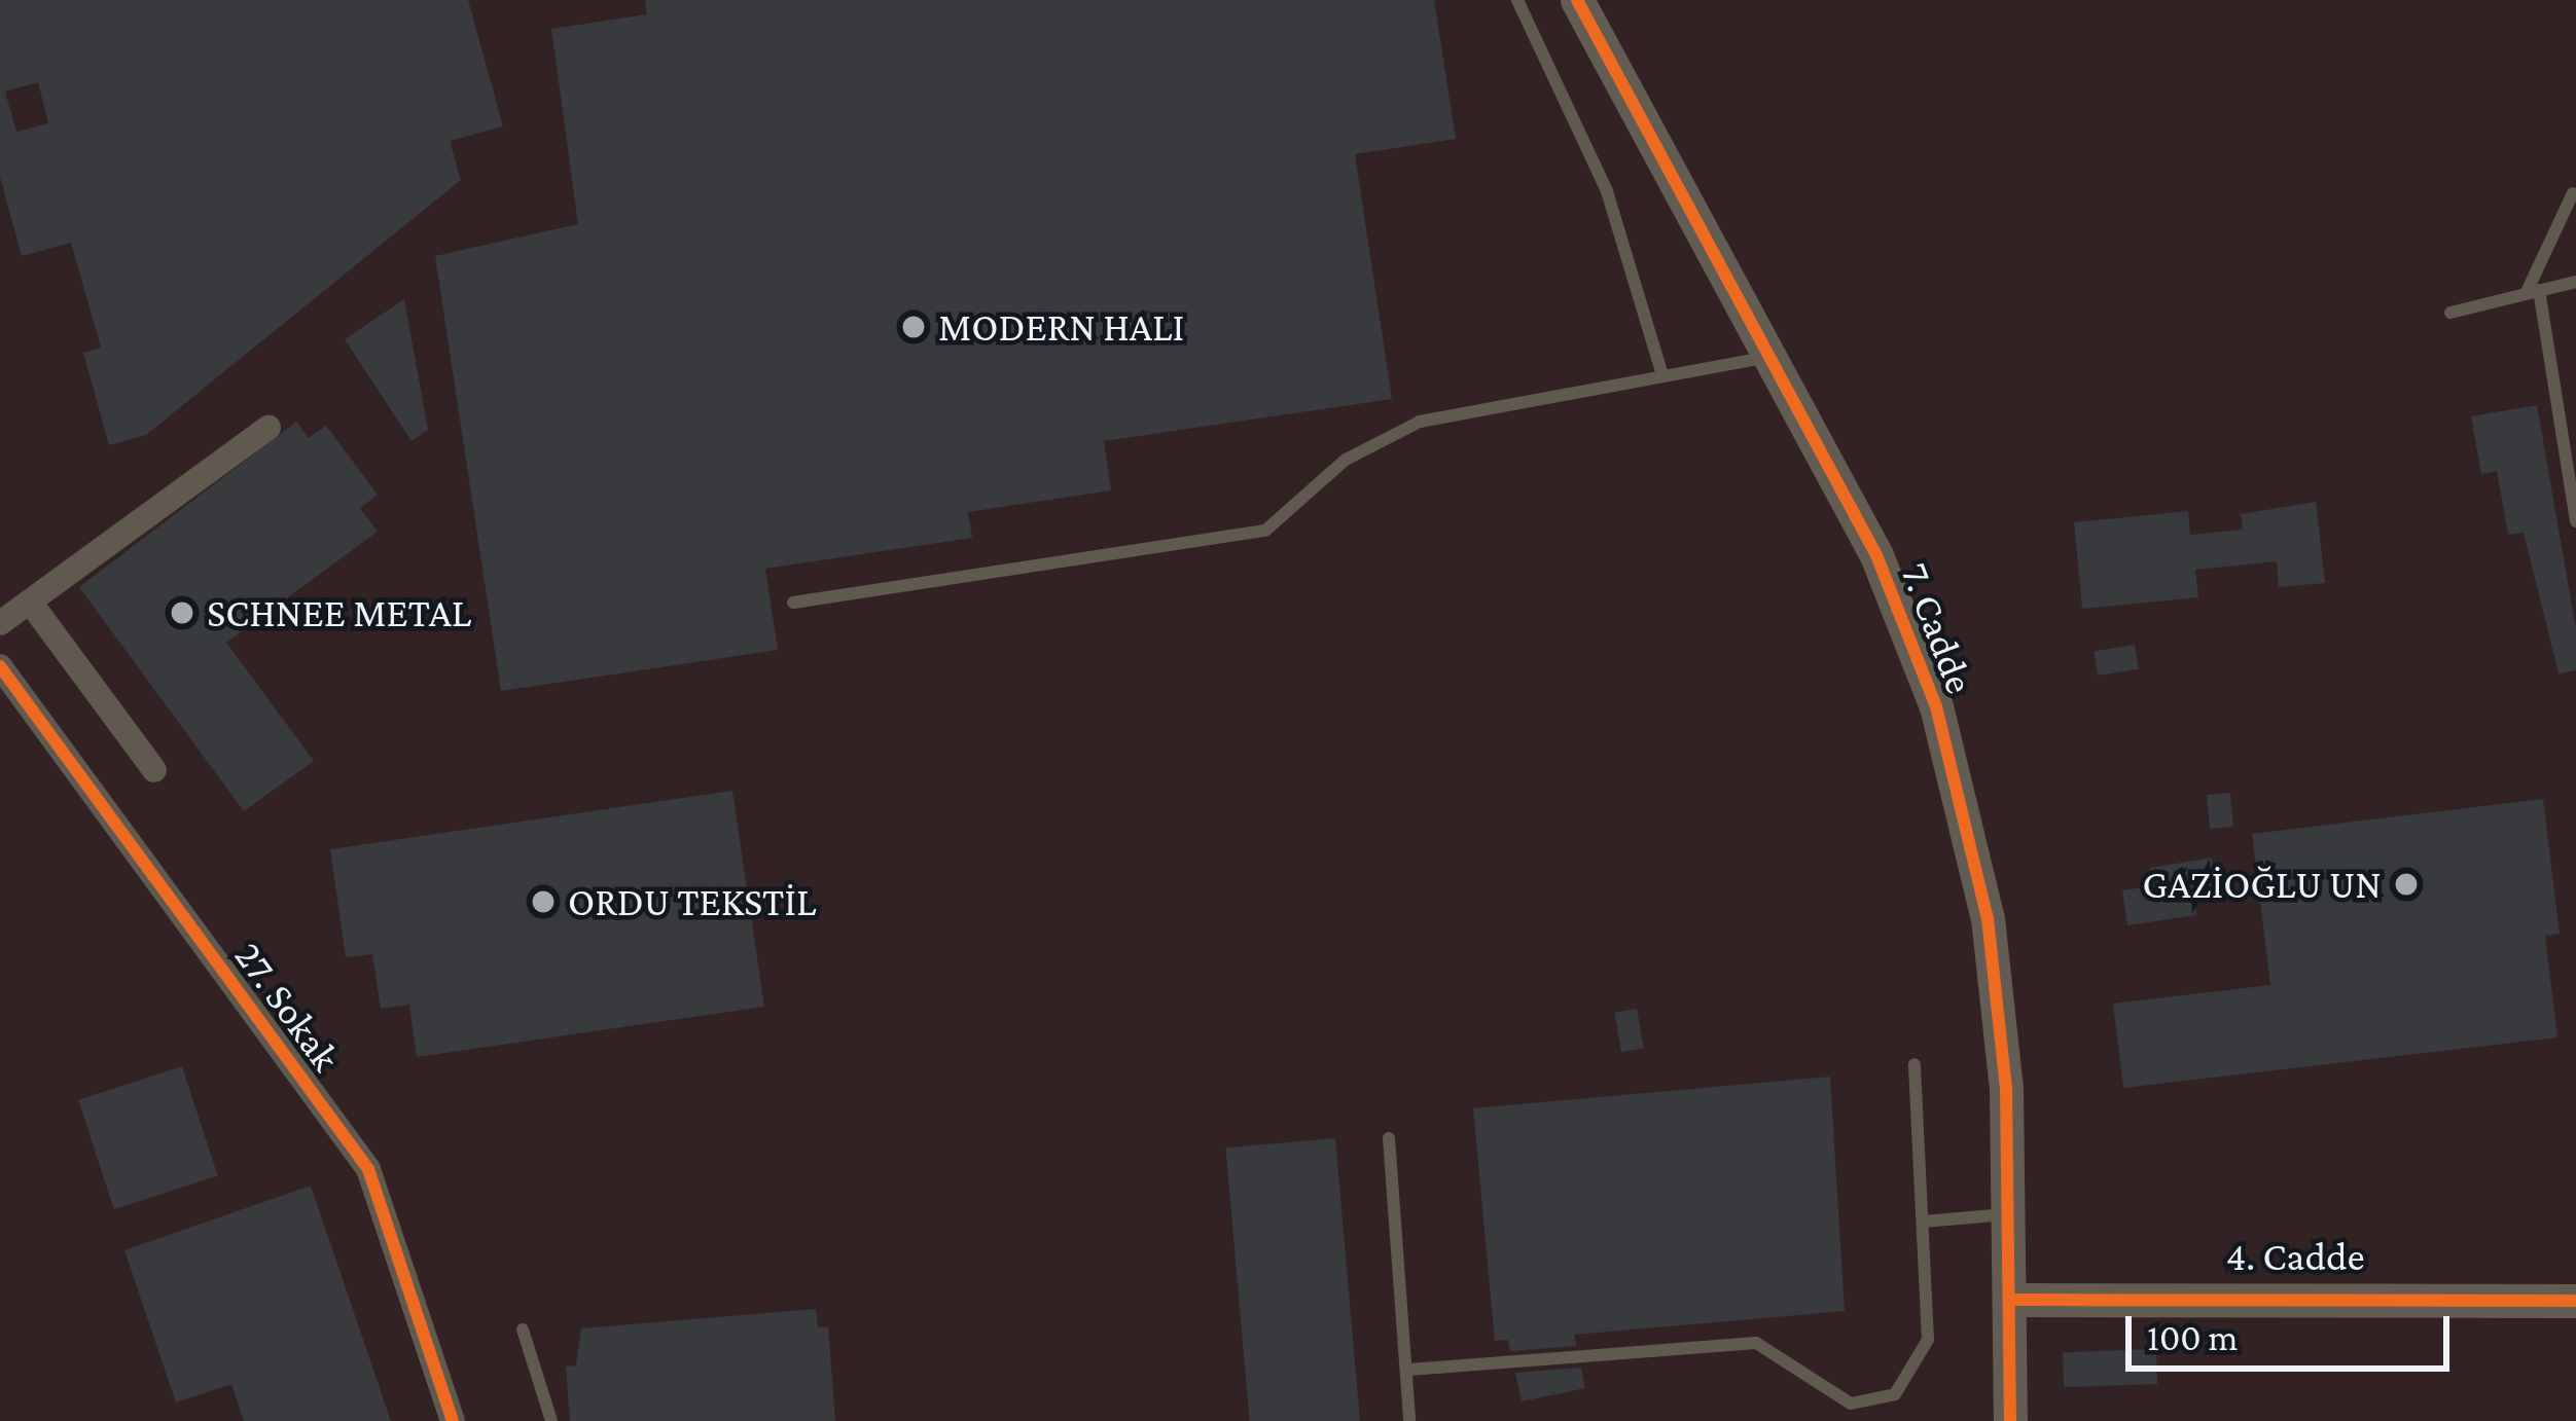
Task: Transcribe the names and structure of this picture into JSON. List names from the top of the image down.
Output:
{
  "streets": {
    "street": ["7. Cadde", "27. Sokak", "4. Cadde"]
  },
  "crossings": [
    ["7. Cadde", "4. Cadde"]
  ],
  "places": [
    "MODERN HALI",
    "SCHNEE METAL",
    "GAZİOĞLU UN",
    "ORDU TEKSTİL"
  ],
  "scale_bar": "100 m"
}
